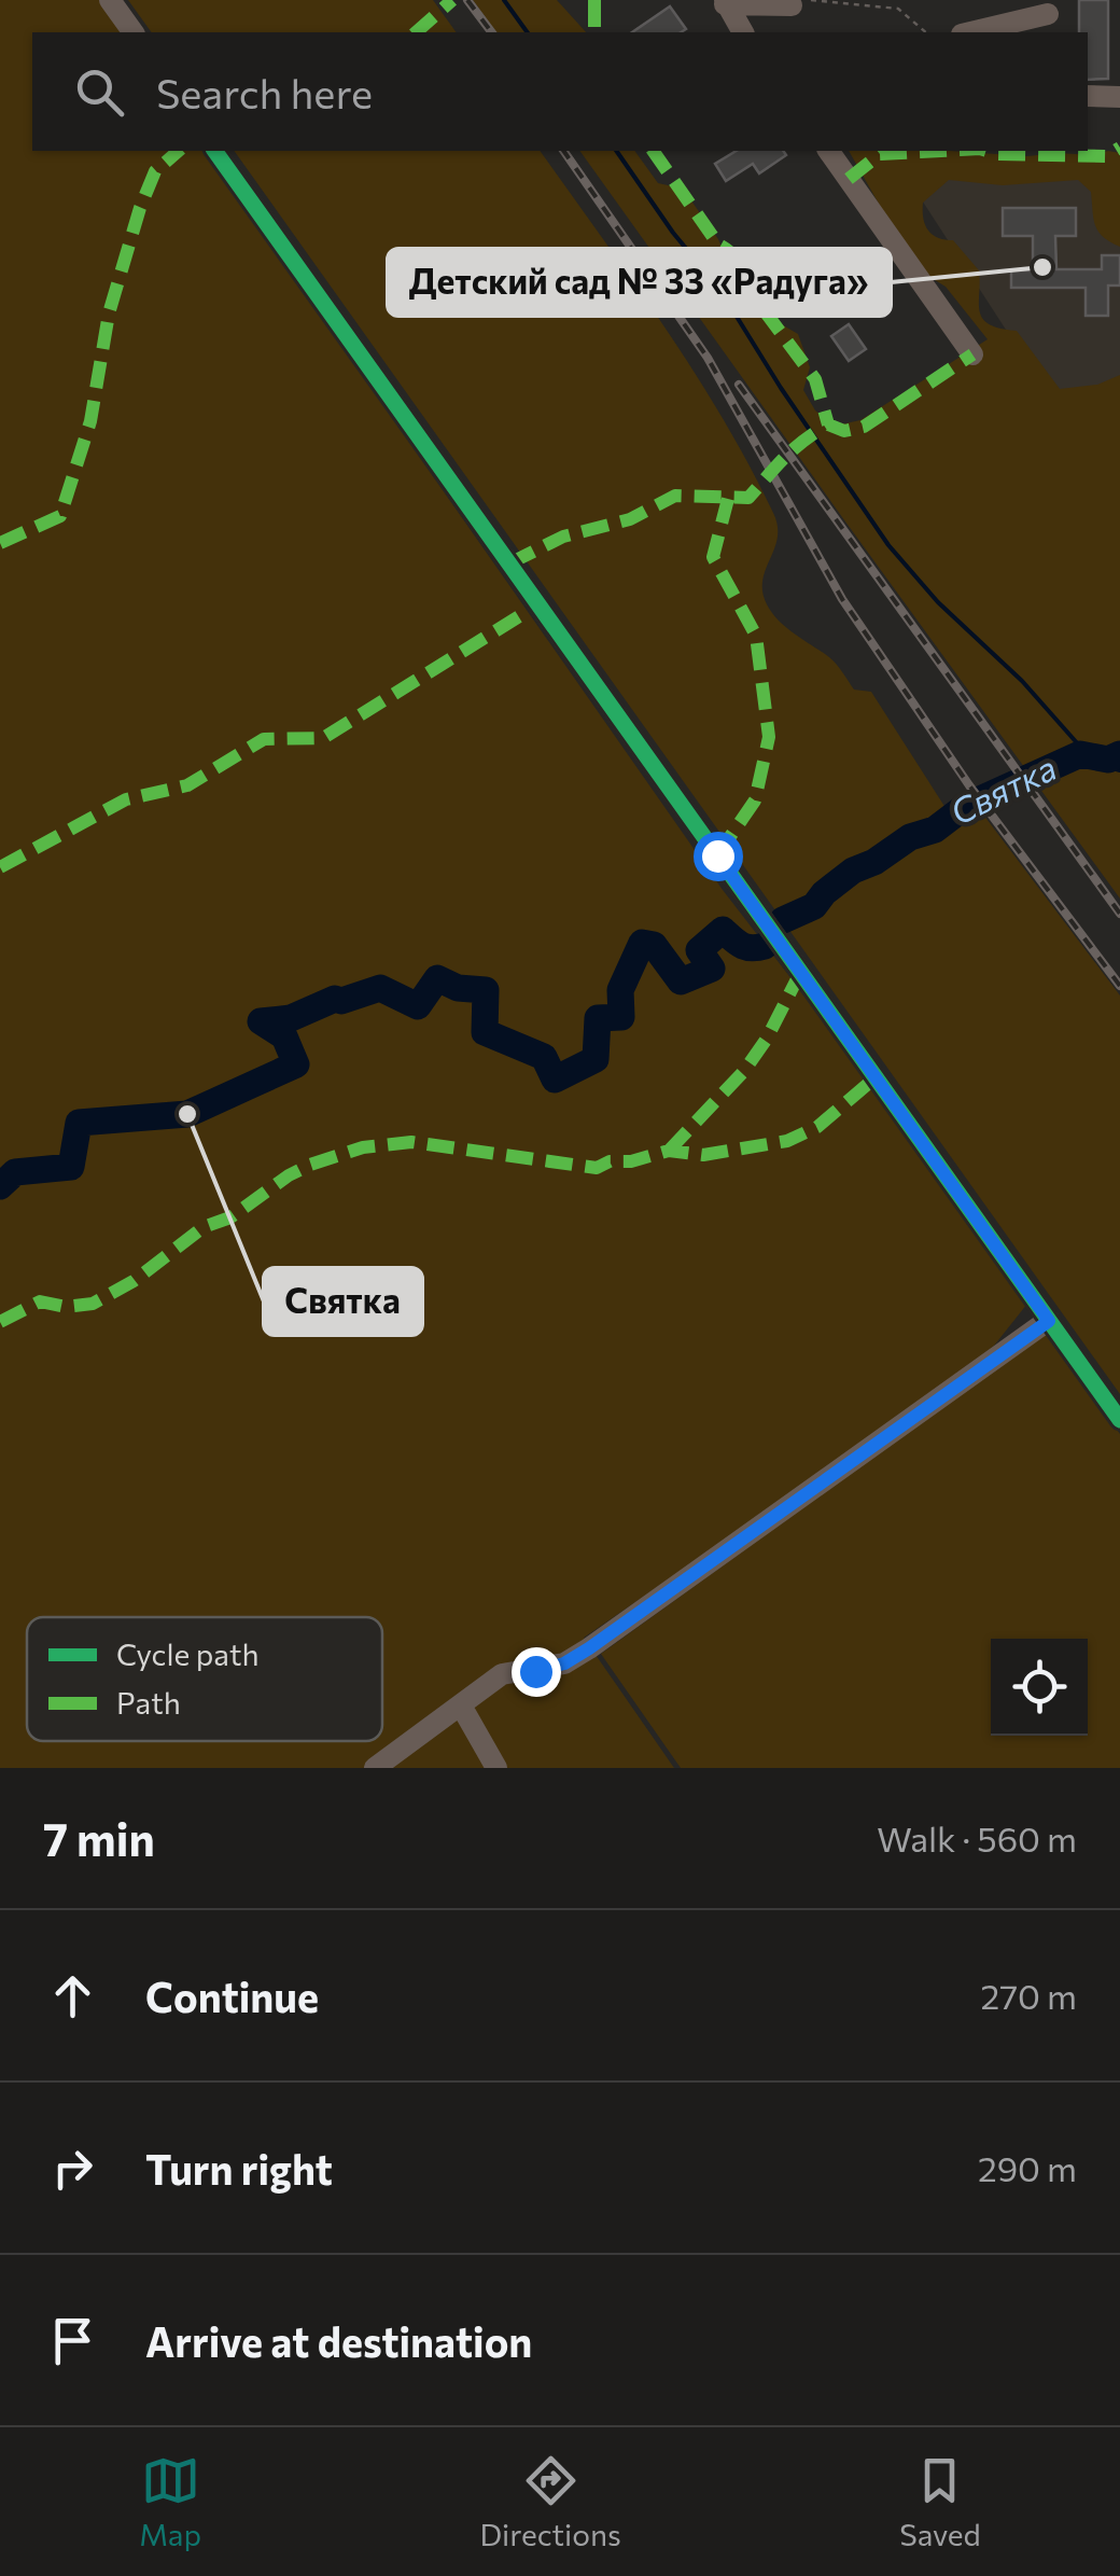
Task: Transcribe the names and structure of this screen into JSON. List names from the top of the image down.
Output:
{
  "water": ["Святка"],
  "places": ["Детский сад № 33 «Радуга»", "Святка"],
  "legend": ["Cycle path", "Path"],
  "page": {
    "search": "Search here",
    "heading": ["7 min", "Walk · 560 m"],
    "list": [
      ["Continue", "270 m"],
      ["Turn right", "290 m"],
      "Arrive at destination"
    ],
    "nav": ["Map", "Directions", "Saved"]
  }
}
